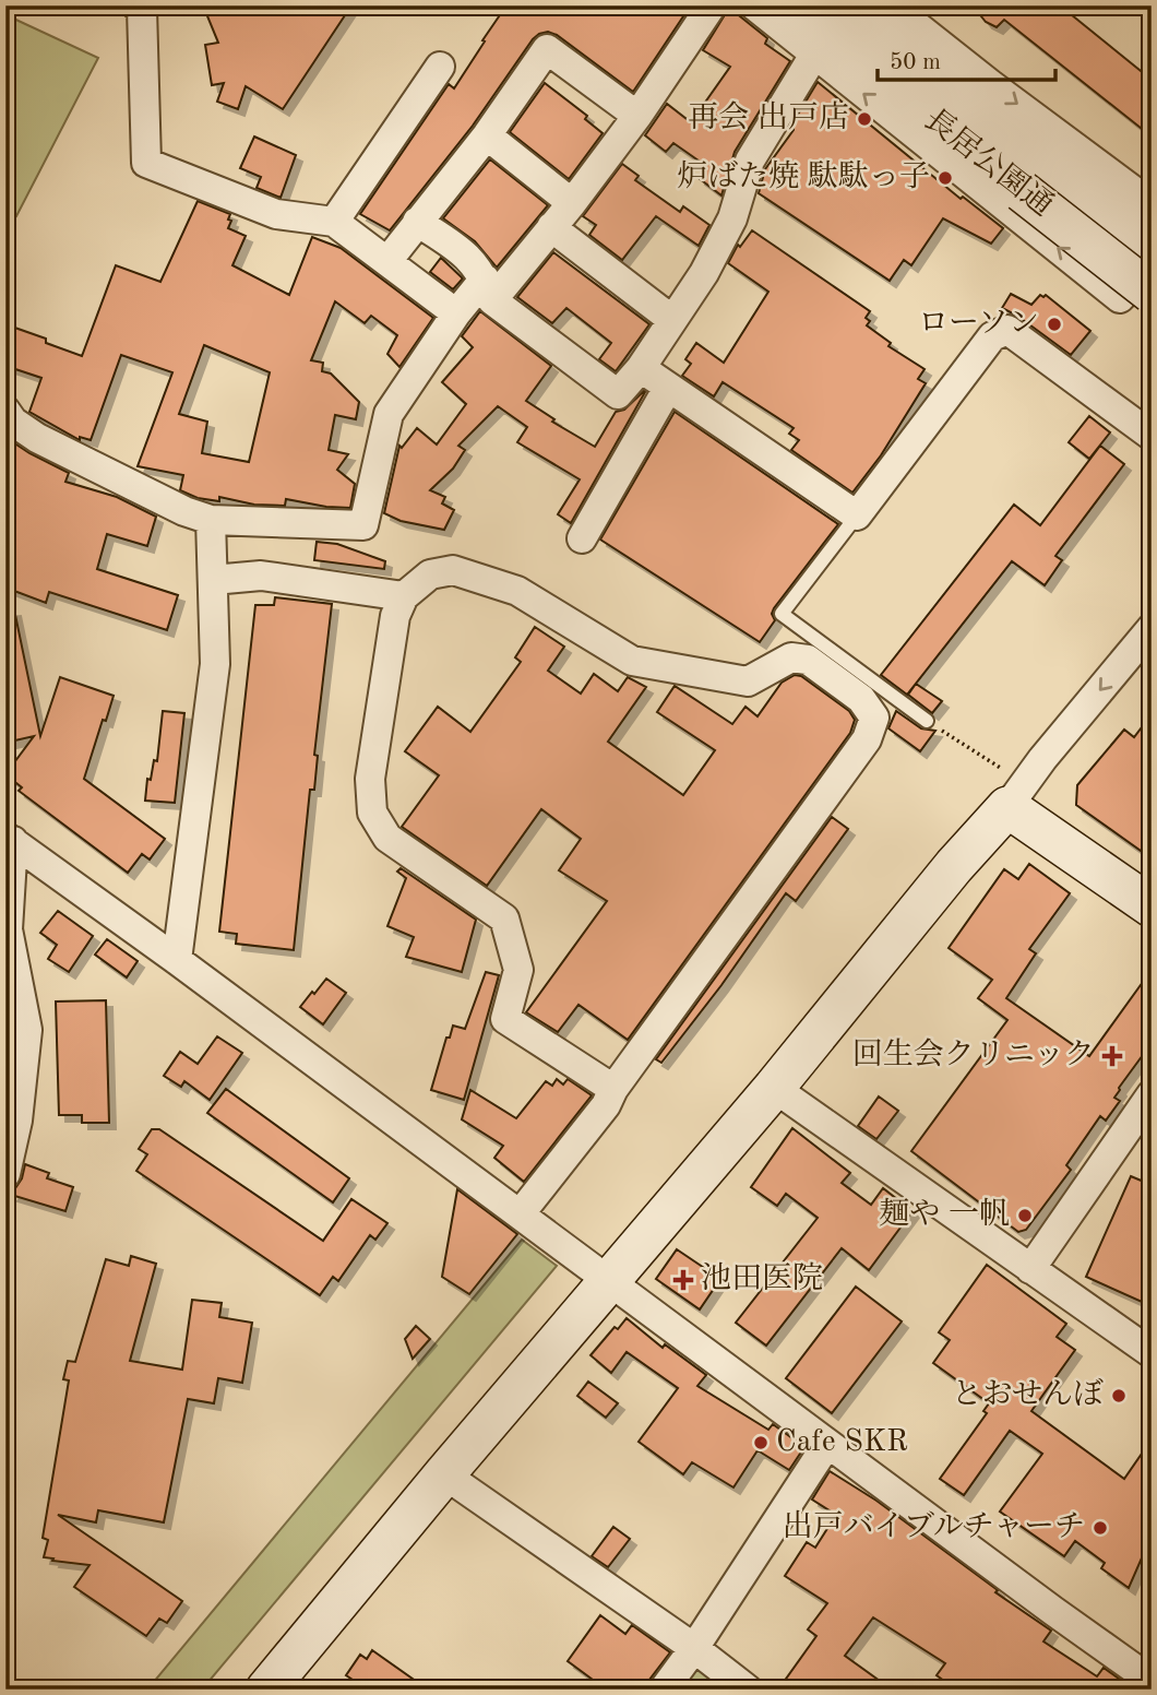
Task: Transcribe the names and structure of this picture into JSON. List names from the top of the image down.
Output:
{
  "streets": {
    "street": ["長居公園通"]
  },
  "places": {
    "other": [
      "再会 出戸店",
      "炉ばた焼 駄駄っ子",
      "ローソン",
      "麺や 一帆",
      "とおせんぼ",
      "Cafe SKR",
      "出戸バイブルチャーチ"
    ],
    "health": ["回生会クリニック", "池田医院"]
  },
  "scale_bar": "50 m"
}
